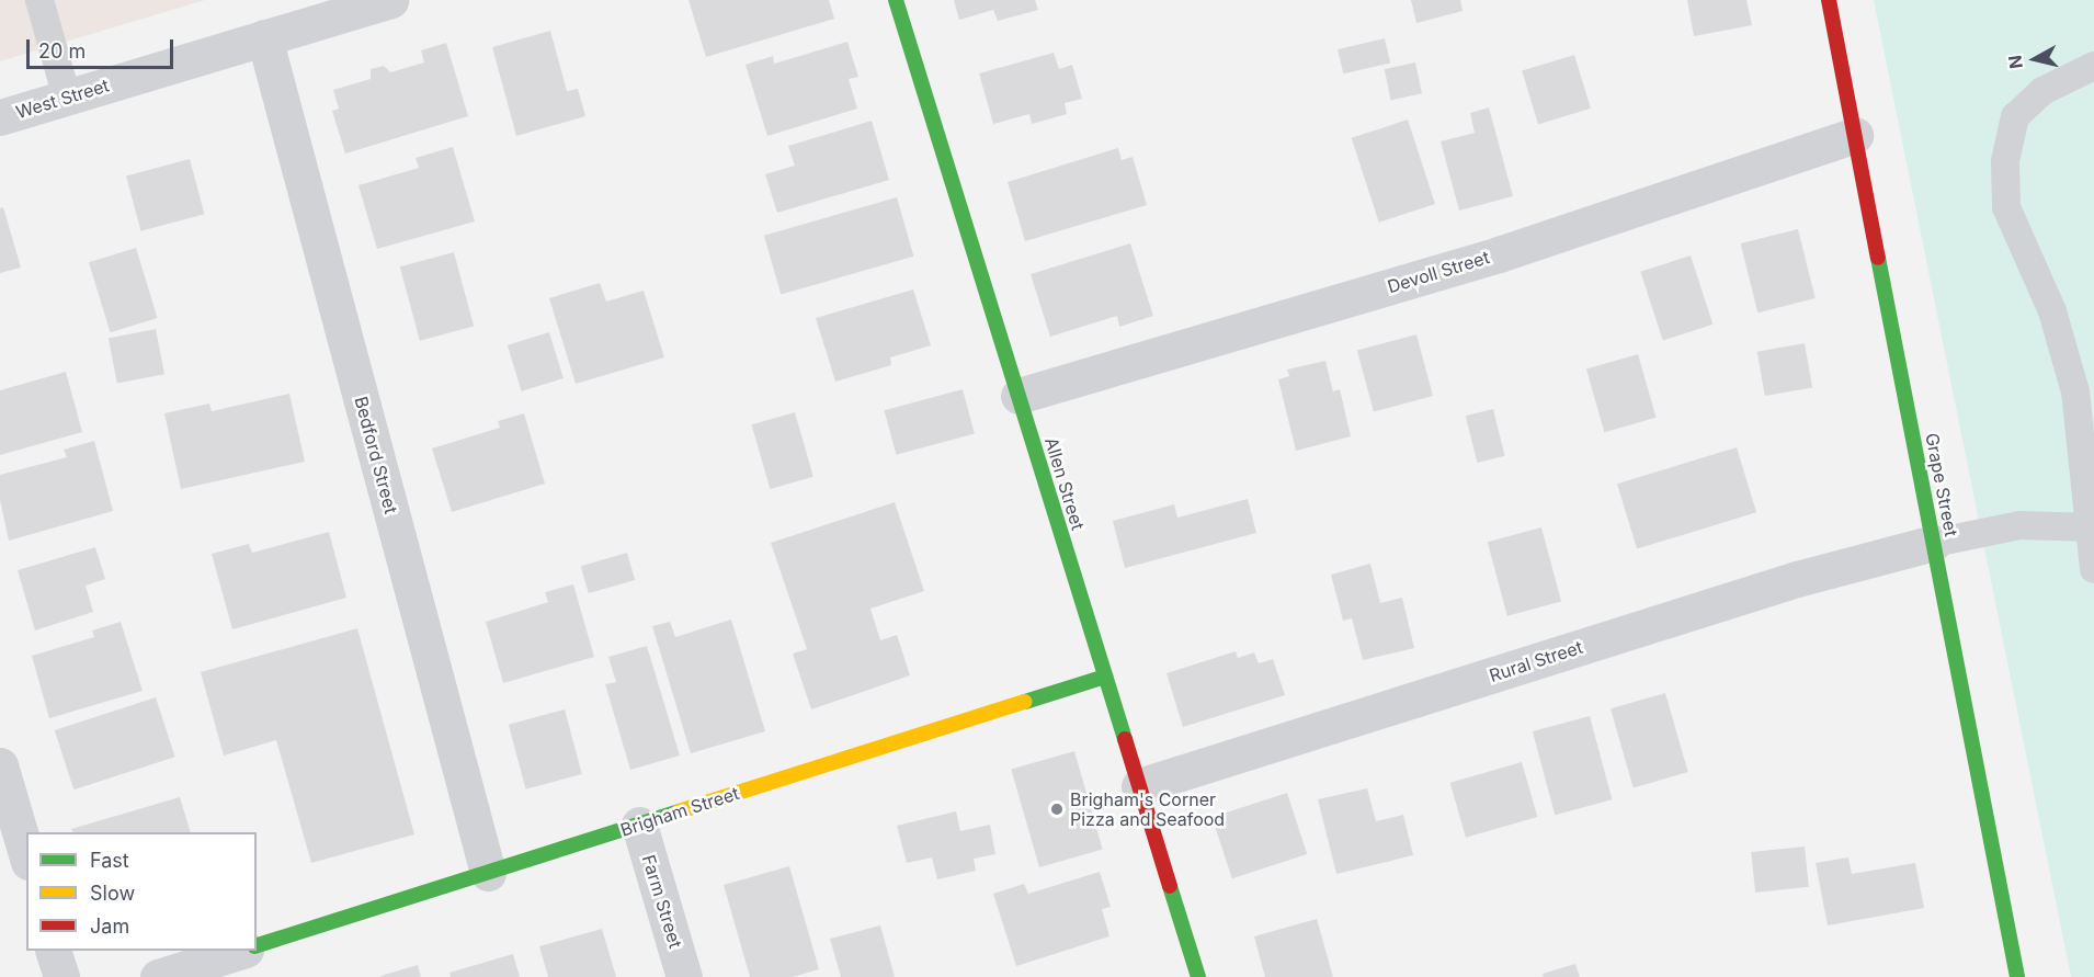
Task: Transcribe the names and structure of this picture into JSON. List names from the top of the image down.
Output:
{
  "streets": {
    "street": [
      "West Street",
      "Devoll Street",
      "Bedford Street",
      "Allen Street",
      "Grape Street",
      "Rural Street",
      "Brigham Street",
      "Farm Street"
    ]
  },
  "crossings": [
    ["West Street", "Bedford Street"],
    ["Devoll Street", "Allen Street"],
    ["Devoll Street", "Grape Street"],
    ["Bedford Street", "Brigham Street"],
    ["Allen Street", "Rural Street"],
    ["Allen Street", "Brigham Street"],
    ["Grape Street", "Rural Street"],
    ["Brigham Street", "Farm Street"]
  ],
  "places": ["Brigham's Corner Pizza and Seafood"],
  "legend": ["Fast", "Slow", "Jam"],
  "scale_bar": "20 m",
  "north": "left"
}
